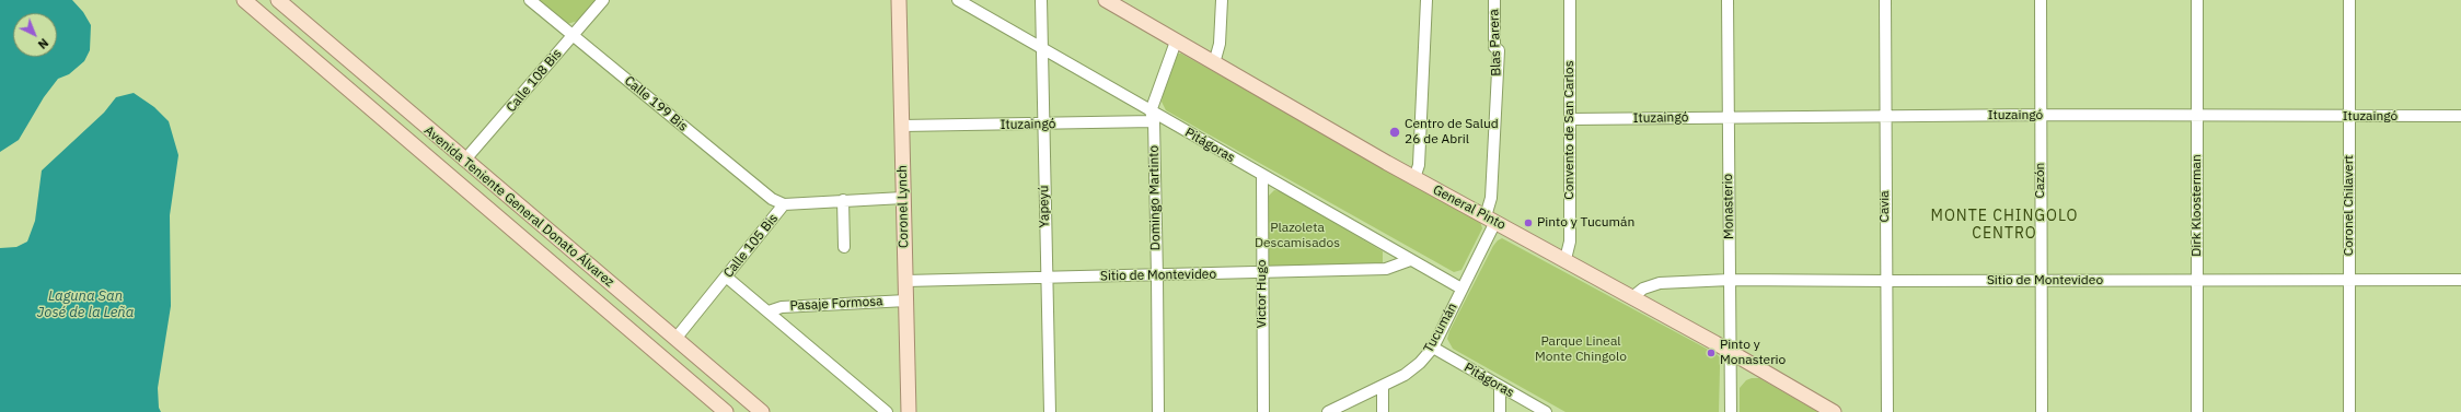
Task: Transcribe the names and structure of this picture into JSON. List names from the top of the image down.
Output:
{
  "streets": {
    "main road": ["Avenida Teniente General Donato Álvarez", "Coronel Lynch", "General Pinto"],
    "street": [
      "Blas Parera",
      "Calle 108 Bis",
      "Calle 199 Bis",
      "Ituzaingó",
      "Convento de San Carlos",
      "Pitágoras",
      "Cazón",
      "Domingo Martinto",
      "Dirk Kloosterman",
      "Coronel Chilavert",
      "Yapeyú",
      "Monasterio",
      "Cavia",
      "Calle 105 Bis",
      "Sitio de Montevideo",
      "Victor Hugo",
      "Pasaje Formosa",
      "Tucumán"
    ]
  },
  "crossings": [
    ["Blas Parera", "General Pinto"],
    ["Blas Parera", "Tucumán"],
    ["Calle 108 Bis", "Calle 199 Bis"],
    ["Calle 108 Bis", "Avenida Teniente General Donato Álvarez"],
    ["Calle 199 Bis", "Calle 105 Bis"],
    ["Ituzaingó", "Convento de San Carlos"],
    ["Ituzaingó", "Pitágoras"],
    ["Ituzaingó", "Cazón"],
    ["Ituzaingó", "Domingo Martinto"],
    ["Ituzaingó", "Dirk Kloosterman"],
    ["Ituzaingó", "Coronel Chilavert"],
    ["Ituzaingó", "Coronel Lynch"],
    ["Ituzaingó", "Yapeyú"],
    ["Ituzaingó", "Monasterio"],
    ["Ituzaingó", "Cavia"],
    ["Convento de San Carlos", "General Pinto"],
    ["Pitágoras", "Domingo Martinto"],
    ["Pitágoras", "Yapeyú"],
    ["Pitágoras", "Sitio de Montevideo"],
    ["Pitágoras", "Victor Hugo"],
    ["Pitágoras", "Tucumán"],
    ["Cazón", "Sitio de Montevideo"],
    ["Domingo Martinto", "General Pinto"],
    ["Domingo Martinto", "Sitio de Montevideo"],
    ["Dirk Kloosterman", "Sitio de Montevideo"],
    ["Coronel Chilavert", "Sitio de Montevideo"],
    ["Avenida Teniente General Donato Álvarez", "Calle 105 Bis"],
    ["Coronel Lynch", "Calle 105 Bis"],
    ["Coronel Lynch", "Sitio de Montevideo"],
    ["Coronel Lynch", "Pasaje Formosa"],
    ["Yapeyú", "Sitio de Montevideo"],
    ["Monasterio", "General Pinto"],
    ["Monasterio", "Sitio de Montevideo"],
    ["Cavia", "Sitio de Montevideo"],
    ["General Pinto", "Sitio de Montevideo"],
    ["General Pinto", "Tucumán"],
    ["Sitio de Montevideo", "Victor Hugo"]
  ],
  "districts": ["MONTE CHINGOLO CENTRO"],
  "water": ["Laguna San José de la Leña"],
  "parks": ["Plazoleta Descamisados", "Parque Lineal Monte Chingolo"],
  "places": ["Centro de Salud 26 de Abril", "Pinto y Tucumán", "Pinto y Monasterio"],
  "north": "bottom right"
}
